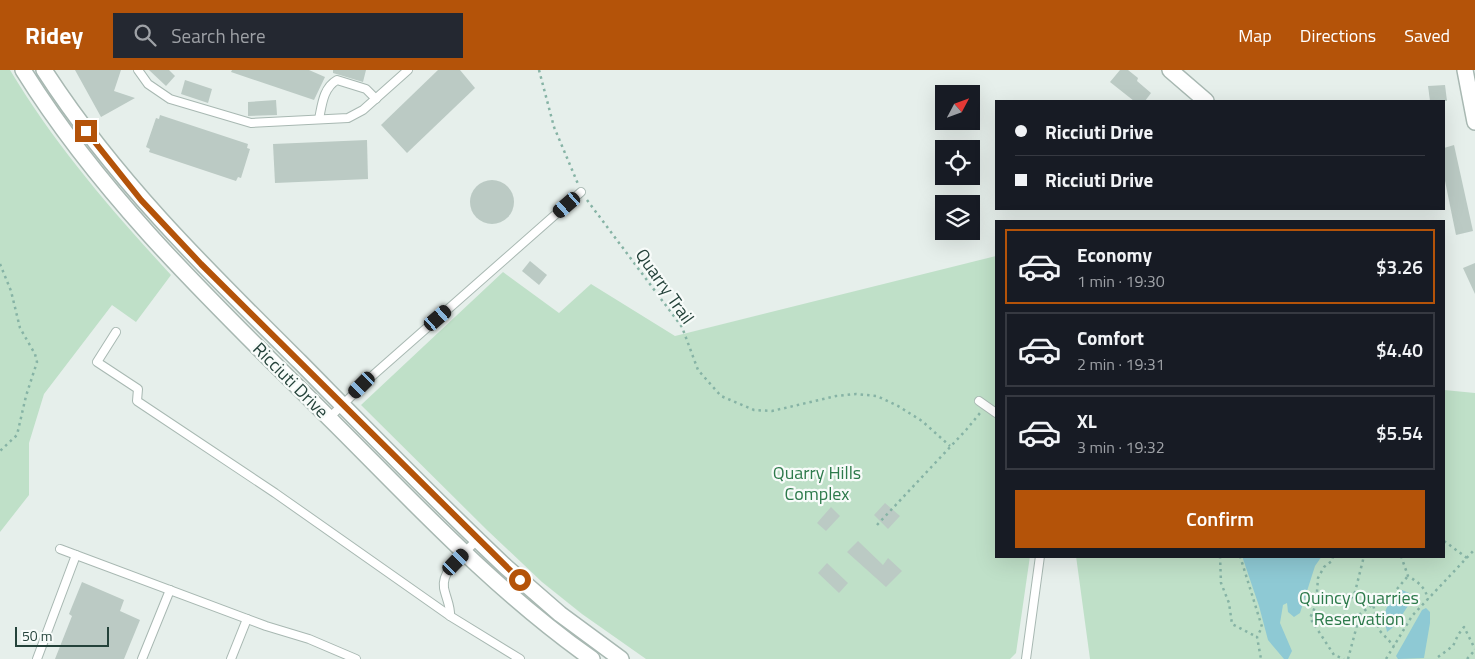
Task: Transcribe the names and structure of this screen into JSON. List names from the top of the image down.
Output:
{
  "streets": {
    "street": ["Ricciuti Drive"],
    "path": ["Quarry Trail"]
  },
  "parks": ["Quarry Hills Complex", "Quincy Quarries Reservation"],
  "scale_bar": "50 m",
  "north": "top right",
  "page": {
    "header": "Ridey",
    "search": "Search here",
    "nav": ["Map", "Directions", "Saved"],
    "banner": ["Ricciuti Drive", "Ricciuti Drive"],
    "list": [
      {
        "name": "Economy",
        "note": "1 min · 19:30",
        "value": "$3.26"
      },
      {
        "name": "Comfort",
        "note": "2 min · 19:31",
        "value": "$4.40"
      },
      {
        "name": "XL",
        "note": "3 min · 19:32",
        "value": "$5.54"
      }
    ],
    "buttons": "Confirm",
    "scale": "50 m"
  }
}
